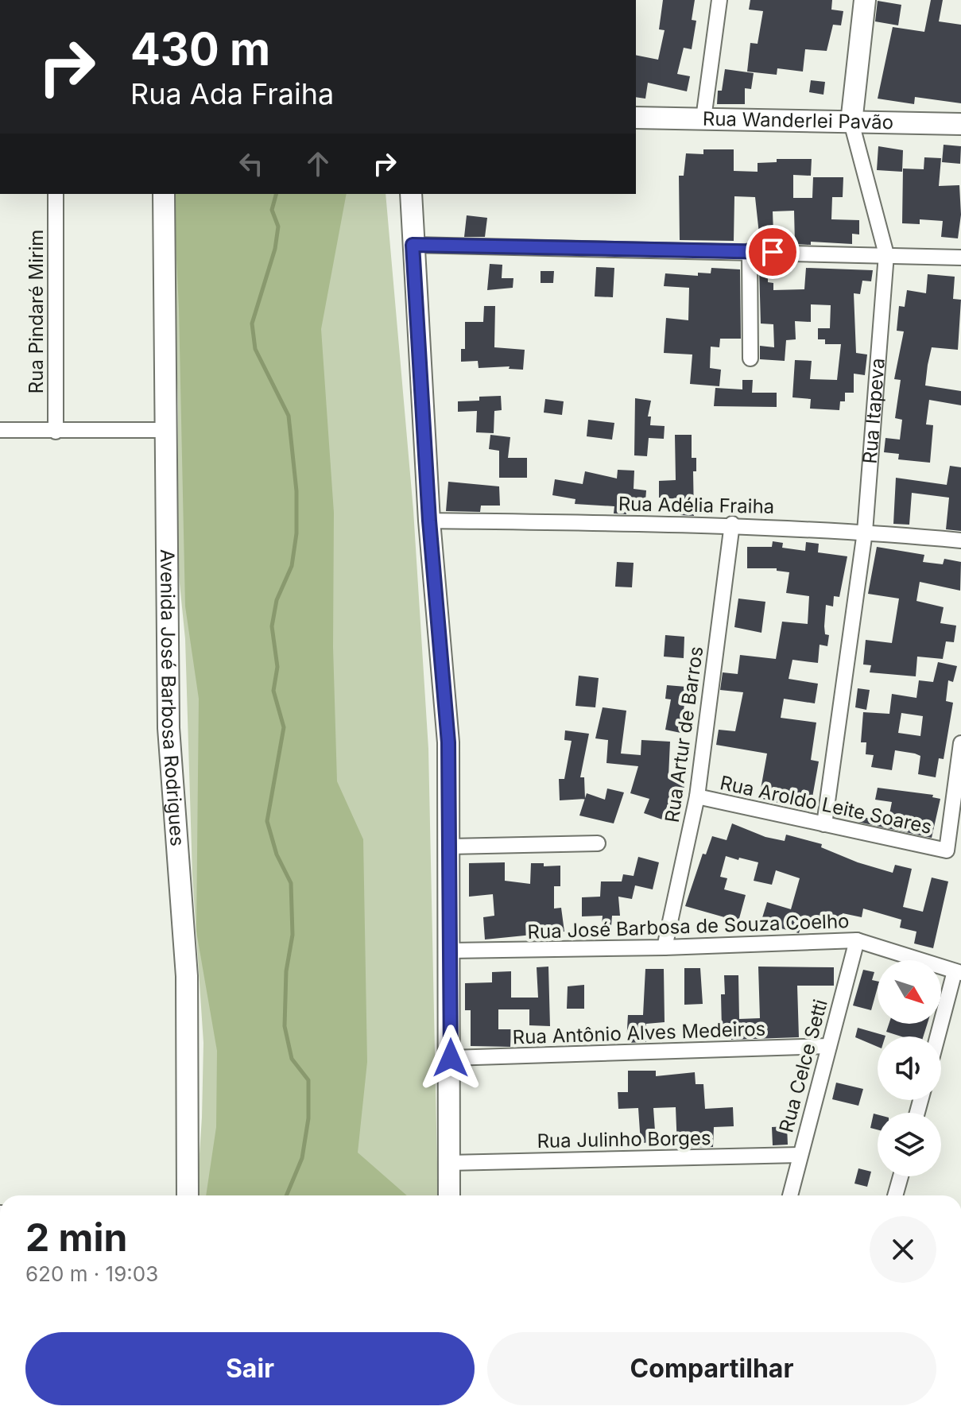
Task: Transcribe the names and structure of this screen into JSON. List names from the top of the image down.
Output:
{
  "streets": {
    "main road": ["Rua Wanderlei Pavão", "Rua Itapeva", "Avenida José Barbosa Rodrigues"],
    "street": [
      "Rua Pindaré Mirim",
      "Rua Adélia Fraiha",
      "Rua Artur de Barros",
      "Rua Aroldo Leite Soares",
      "Rua José Barbosa de Souza Coelho",
      "Rua Antônio Alves Medeiros",
      "Rua Celce Setti",
      "Rua Julinho Borges"
    ]
  },
  "crossings": [
    ["Rua Wanderlei Pavão", "Rua Itapeva"],
    ["Rua Itapeva", "Rua Adélia Fraiha"],
    ["Rua Itapeva", "Rua Aroldo Leite Soares"],
    ["Rua Adélia Fraiha", "Rua Artur de Barros"],
    ["Rua Artur de Barros", "Rua Aroldo Leite Soares"],
    ["Rua Artur de Barros", "Rua José Barbosa de Souza Coelho"],
    ["Rua José Barbosa de Souza Coelho", "Rua Celce Setti"],
    ["Rua Antônio Alves Medeiros", "Rua Celce Setti"],
    ["Rua Celce Setti", "Rua Julinho Borges"]
  ],
  "north": "bottom right",
  "page": {
    "turn": ["430 m", "Rua Ada Fraiha"],
    "heading": ["2 min", "620 m · 19:03"],
    "buttons": ["Sair", "Compartilhar"]
  }
}
